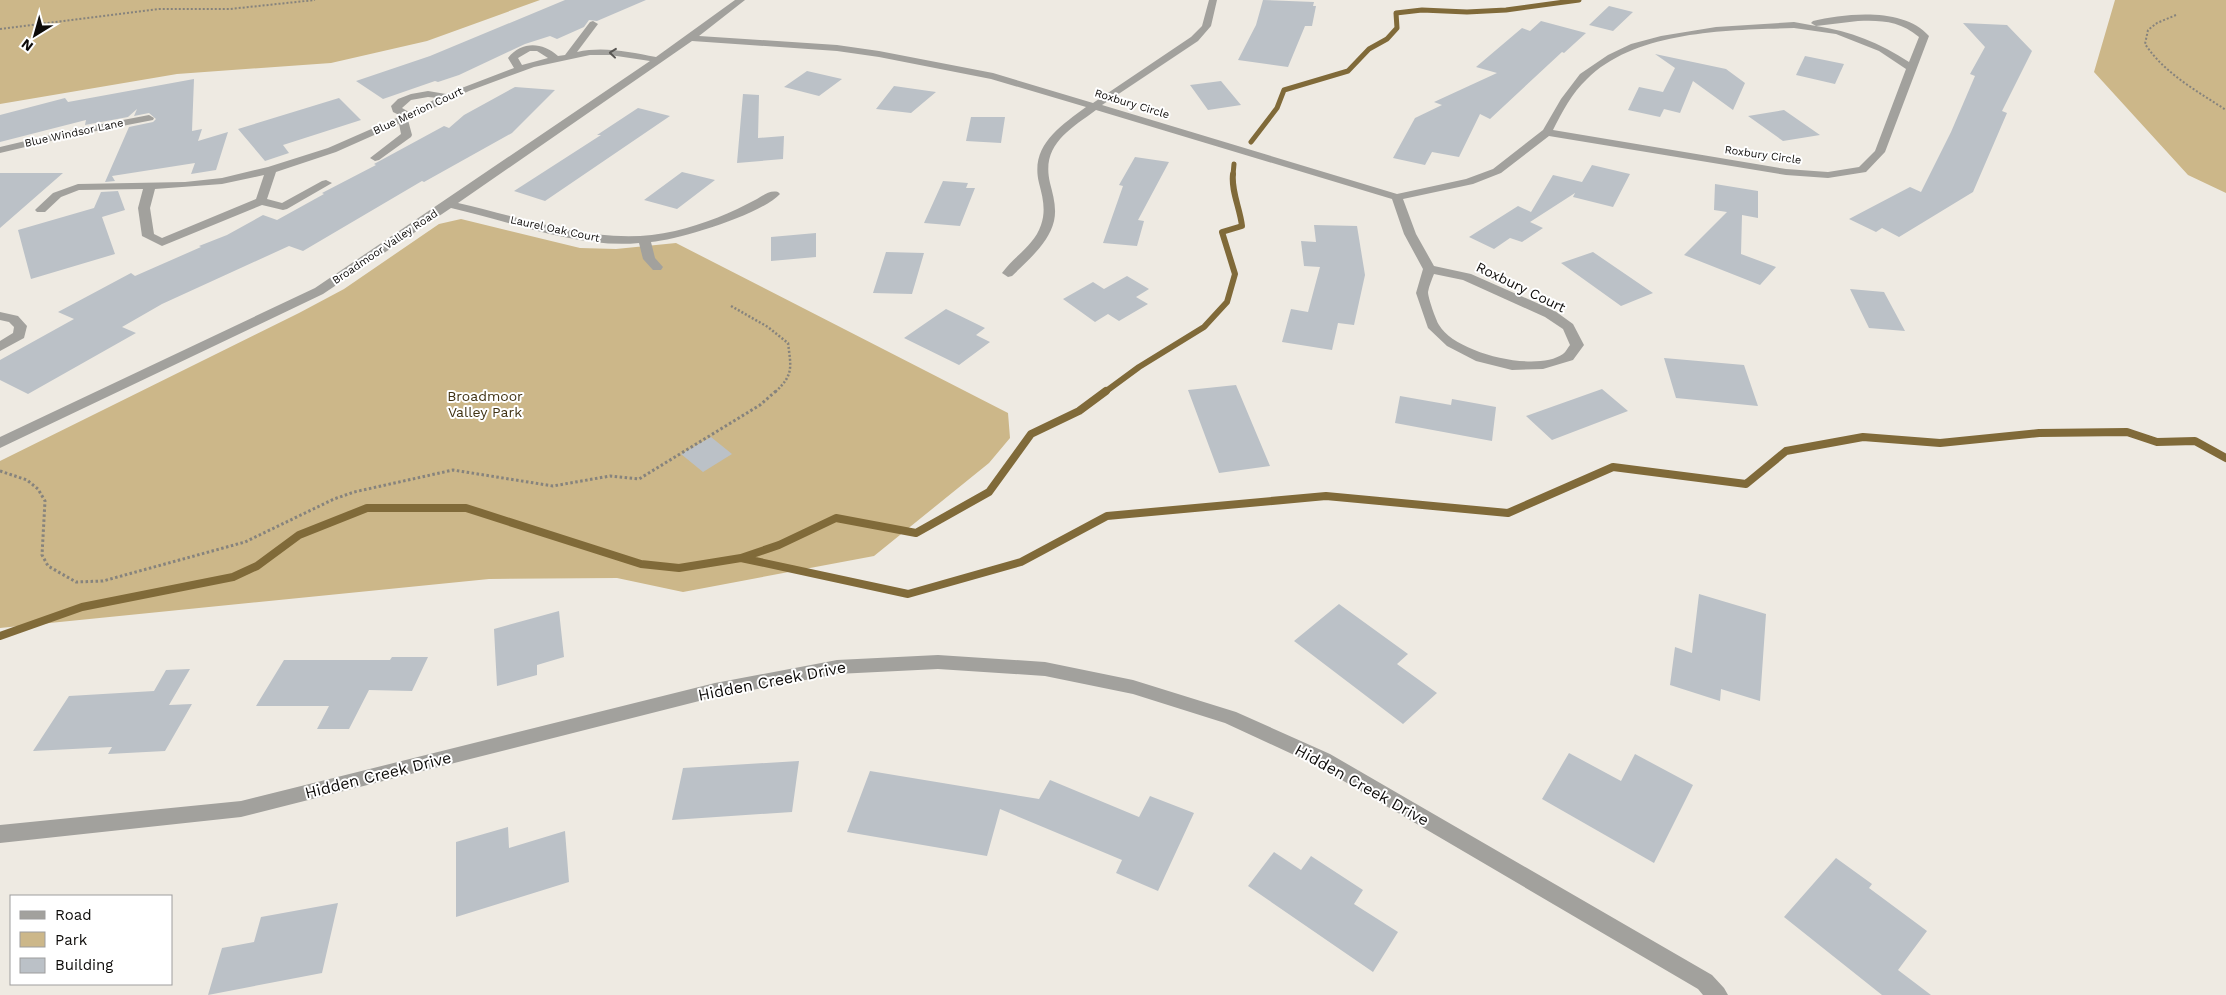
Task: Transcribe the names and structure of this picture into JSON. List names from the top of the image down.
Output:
{
  "streets": {
    "street": [
      "Roxbury Circle",
      "Blue Merion Court",
      "Blue Windsor Lane",
      "Laurel Oak Court",
      "Broadmoor Valley Road",
      "Roxbury Court",
      "Hidden Creek Drive"
    ]
  },
  "crossings": [
    ["Roxbury Circle", "Broadmoor Valley Road"],
    ["Blue Merion Court", "Broadmoor Valley Road"],
    ["Laurel Oak Court", "Broadmoor Valley Road"]
  ],
  "parks": ["Broadmoor Valley Park"],
  "legend": ["Road", "Park", "Building"],
  "north": "bottom left"
}
